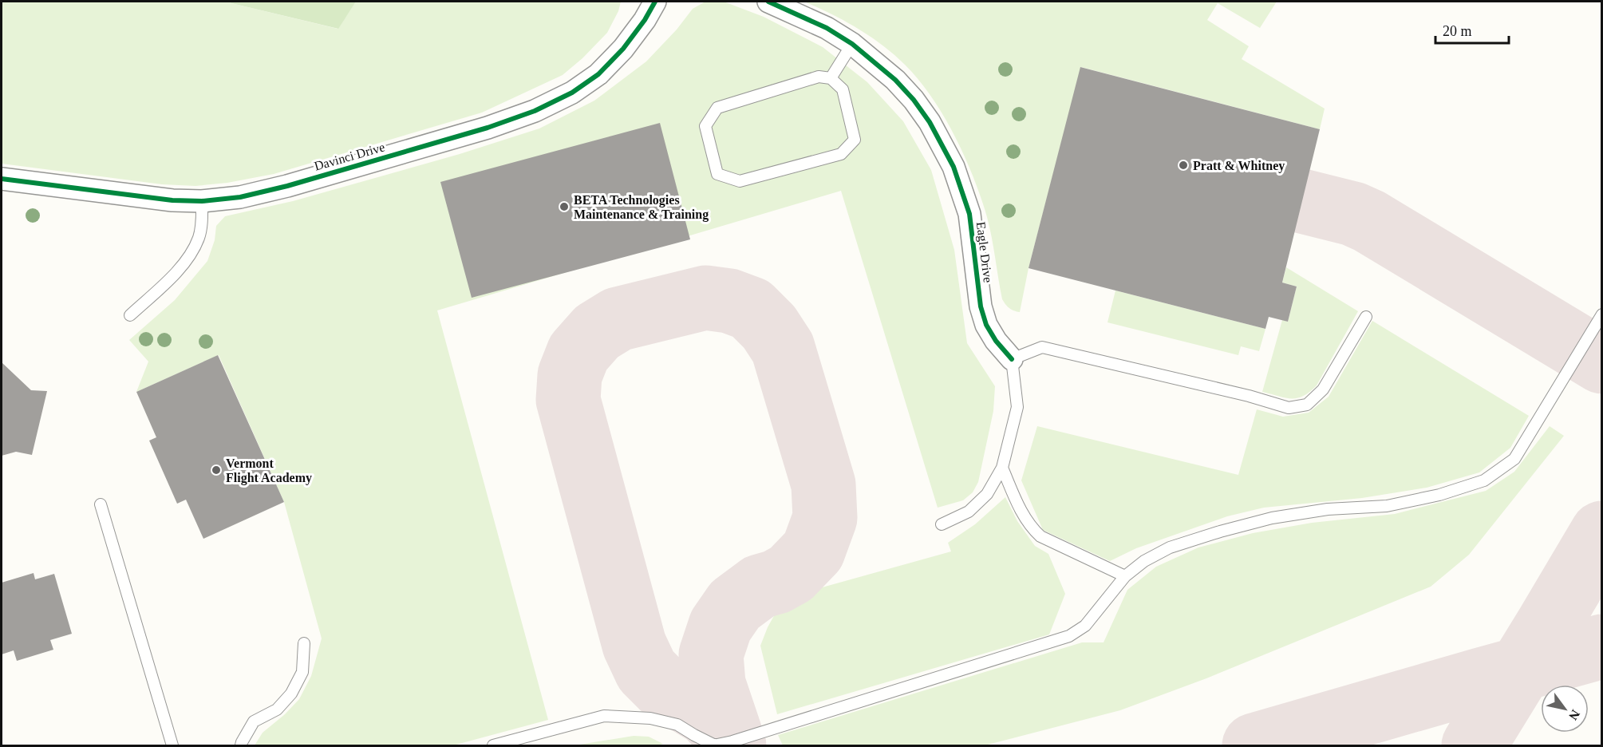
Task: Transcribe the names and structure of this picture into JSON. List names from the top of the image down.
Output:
{
  "streets": {
    "street": ["Davinci Drive", "Eagle Drive"]
  },
  "places": ["Pratt & Whitney", "BETA Technologies Maintenance & Training", "Vermont Flight Academy"],
  "scale_bar": "20 m",
  "north": "bottom right"
}
